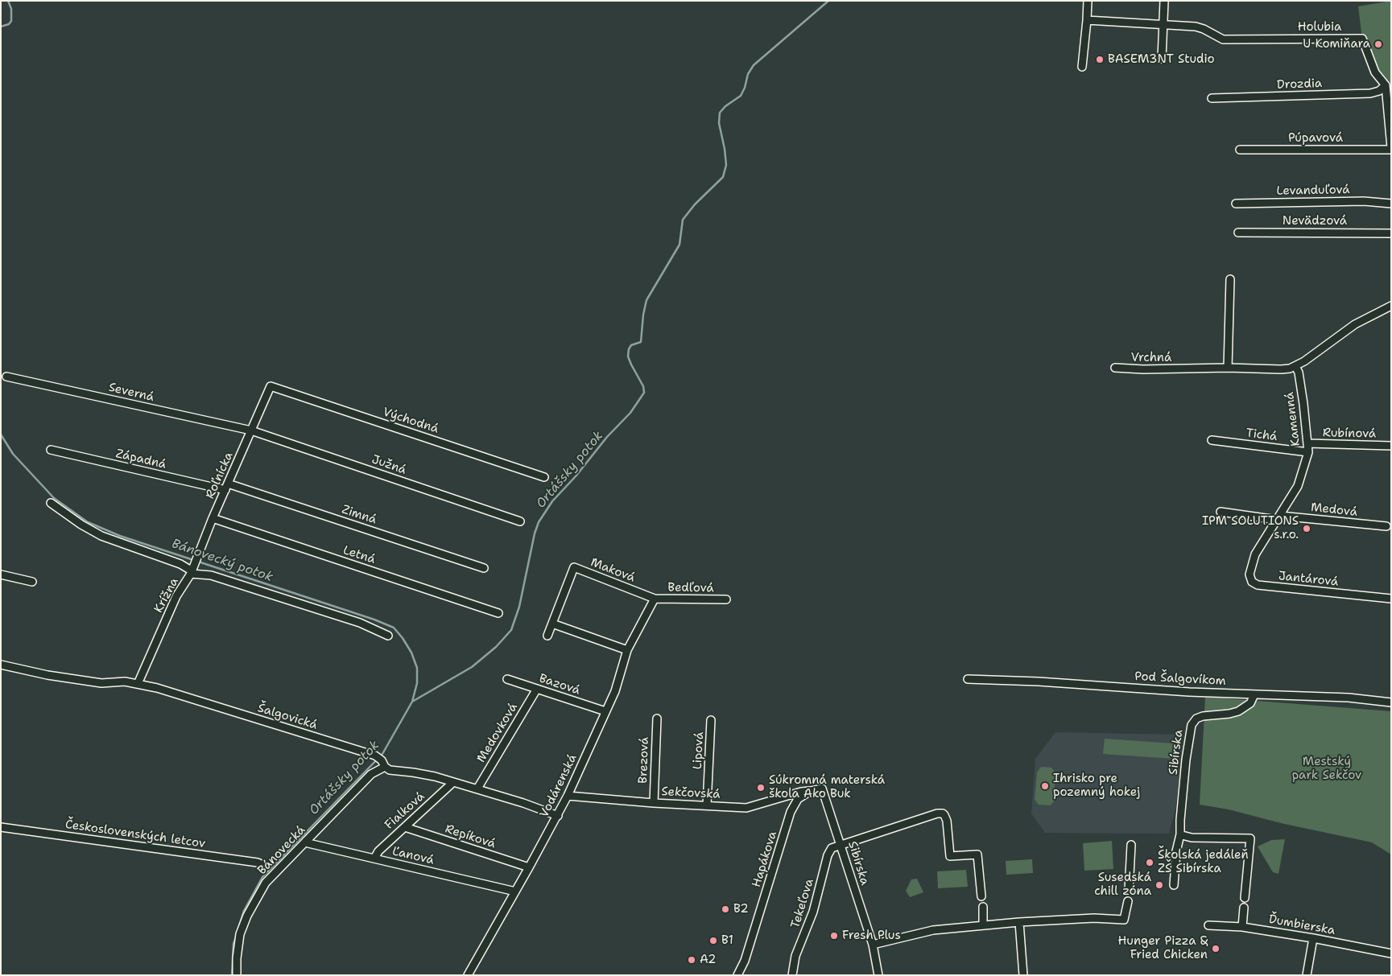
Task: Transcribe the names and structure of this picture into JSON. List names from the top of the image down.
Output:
{
  "streets": {
    "street": [
      "Holubia",
      "Drozdia",
      "Púpavová",
      "Levanduľová",
      "Nevädzová",
      "Vrchná",
      "Severná",
      "Kamenná",
      "Východná",
      "Rubínová",
      "Tichá",
      "Západná",
      "Južná",
      "Roľnícka",
      "Medová",
      "Zimná",
      "Letná",
      "Maková",
      "Jantárová",
      "Bedľová",
      "Krížna",
      "Pod Šalgovíkom",
      "Bazová",
      "Šalgovická",
      "Medovková",
      "Lipová",
      "Sibírska",
      "Brezová",
      "Vodárenská",
      "Sekčovská",
      "Fialková",
      "Československých letcov",
      "Repíková",
      "Bánovecká",
      "Ľanová",
      "Hapákova",
      "Tekeľova",
      "Ďumbierska"
    ]
  },
  "crossings": [
    ["Holubia", "Drozdia"],
    ["Severná", "Južná"],
    ["Severná", "Roľnícka"],
    ["Kamenná", "Rubínová"],
    ["Kamenná", "Tichá"],
    ["Kamenná", "Medová"],
    ["Kamenná", "Jantárová"],
    ["Východná", "Roľnícka"],
    ["Západná", "Roľnícka"],
    ["Západná", "Zimná"],
    ["Južná", "Roľnícka"],
    ["Roľnícka", "Zimná"],
    ["Roľnícka", "Letná"],
    ["Roľnícka", "Krížna"],
    ["Maková", "Bedľová"],
    ["Maková", "Vodárenská"],
    ["Bedľová", "Vodárenská"],
    ["Krížna", "Šalgovická"],
    ["Pod Šalgovíkom", "Sibírska"],
    ["Bazová", "Medovková"],
    ["Bazová", "Vodárenská"],
    ["Šalgovická", "Medovková"],
    ["Šalgovická", "Vodárenská"],
    ["Šalgovická", "Fialková"],
    ["Šalgovická", "Bánovecká"],
    ["Lipová", "Sekčovská"],
    ["Sibírska", "Hapákova"],
    ["Sibírska", "Tekeľova"],
    ["Brezová", "Sekčovská"],
    ["Vodárenská", "Sekčovská"],
    ["Vodárenská", "Repíková"],
    ["Vodárenská", "Ľanová"],
    ["Sekčovská", "Hapákova"],
    ["Fialková", "Repíková"],
    ["Fialková", "Ľanová"],
    ["Bánovecká", "Ľanová"]
  ],
  "water": ["Ortášsky potok", "Bánovecký potok"],
  "parks": ["Mestský park Sekčov"],
  "places": [
    "U Komiňara",
    "BASEM3NT Studio",
    "IPM SOLUTIONS s.r.o.",
    "Ihrisko pre pozemný hokej",
    "Súkromná materská škola Ako Buk",
    "Školská jedáleň ZŠ Sibírska",
    "Susedská chill zóna",
    "B2",
    "Fresh Plus",
    "B1",
    "Hunger Pizza & Fried Chicken",
    "A2"
  ]
}
